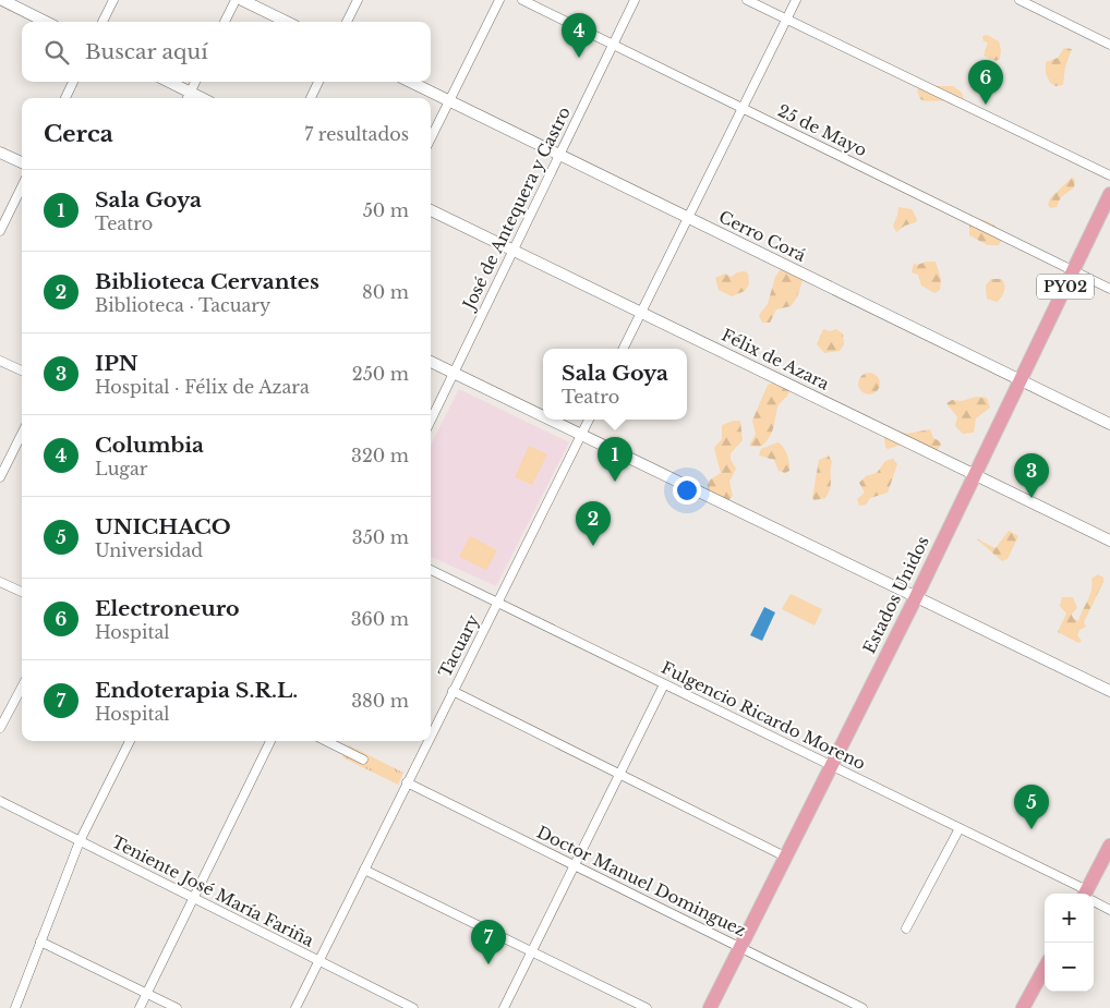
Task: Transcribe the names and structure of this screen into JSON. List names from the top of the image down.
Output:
{
  "streets": {
    "main road": ["PY02", "Estados Unidos"],
    "street": [
      "25 de Mayo",
      "José de Antequera y Castro",
      "Cerro Corá",
      "Félix de Azara",
      "Tacuary",
      "Fulgencio Ricardo Moreno",
      "Doctor Manuel Dominguez",
      "Teniente José María Fariña"
    ]
  },
  "crossings": [
    ["25 de Mayo", "José de Antequera y Castro"],
    ["25 de Mayo", "Estados Unidos"],
    ["José de Antequera y Castro", "Cerro Corá"],
    ["José de Antequera y Castro", "Félix de Azara"],
    ["Cerro Corá", "Estados Unidos"],
    ["Félix de Azara", "Estados Unidos"],
    ["Estados Unidos", "Fulgencio Ricardo Moreno"],
    ["Estados Unidos", "Doctor Manuel Dominguez"],
    ["Tacuary", "Fulgencio Ricardo Moreno"],
    ["Tacuary", "Doctor Manuel Dominguez"],
    ["Tacuary", "Teniente José María Fariña"]
  ],
  "page": {
    "pins": [
      "4",
      "6",
      "1",
      "3",
      "2",
      "5",
      "7"
    ],
    "search": "Buscar aquí",
    "heading": ["Cerca", "7 resultados"],
    "list": [
      {
        "mark": "1",
        "name": "Sala Goya",
        "note": "Teatro",
        "value": "50 m"
      },
      {
        "mark": "2",
        "name": "Biblioteca Cervantes",
        "note": "Biblioteca · Tacuary",
        "value": "80 m"
      },
      {
        "mark": "3",
        "name": "IPN",
        "note": "Hospital · Félix de Azara",
        "value": "250 m"
      },
      {
        "mark": "4",
        "name": "Columbia",
        "note": "Lugar",
        "value": "320 m"
      },
      {
        "mark": "5",
        "name": "UNICHACO",
        "note": "Universidad",
        "value": "350 m"
      },
      {
        "mark": "6",
        "name": "Electroneuro",
        "note": "Hospital",
        "value": "360 m"
      },
      {
        "mark": "7",
        "name": "Endoterapia S.R.L.",
        "note": "Hospital",
        "value": "380 m"
      }
    ],
    "popup": ["Sala Goya", "Teatro"],
    "map_buttons": ["+", "−"]
  }
}
